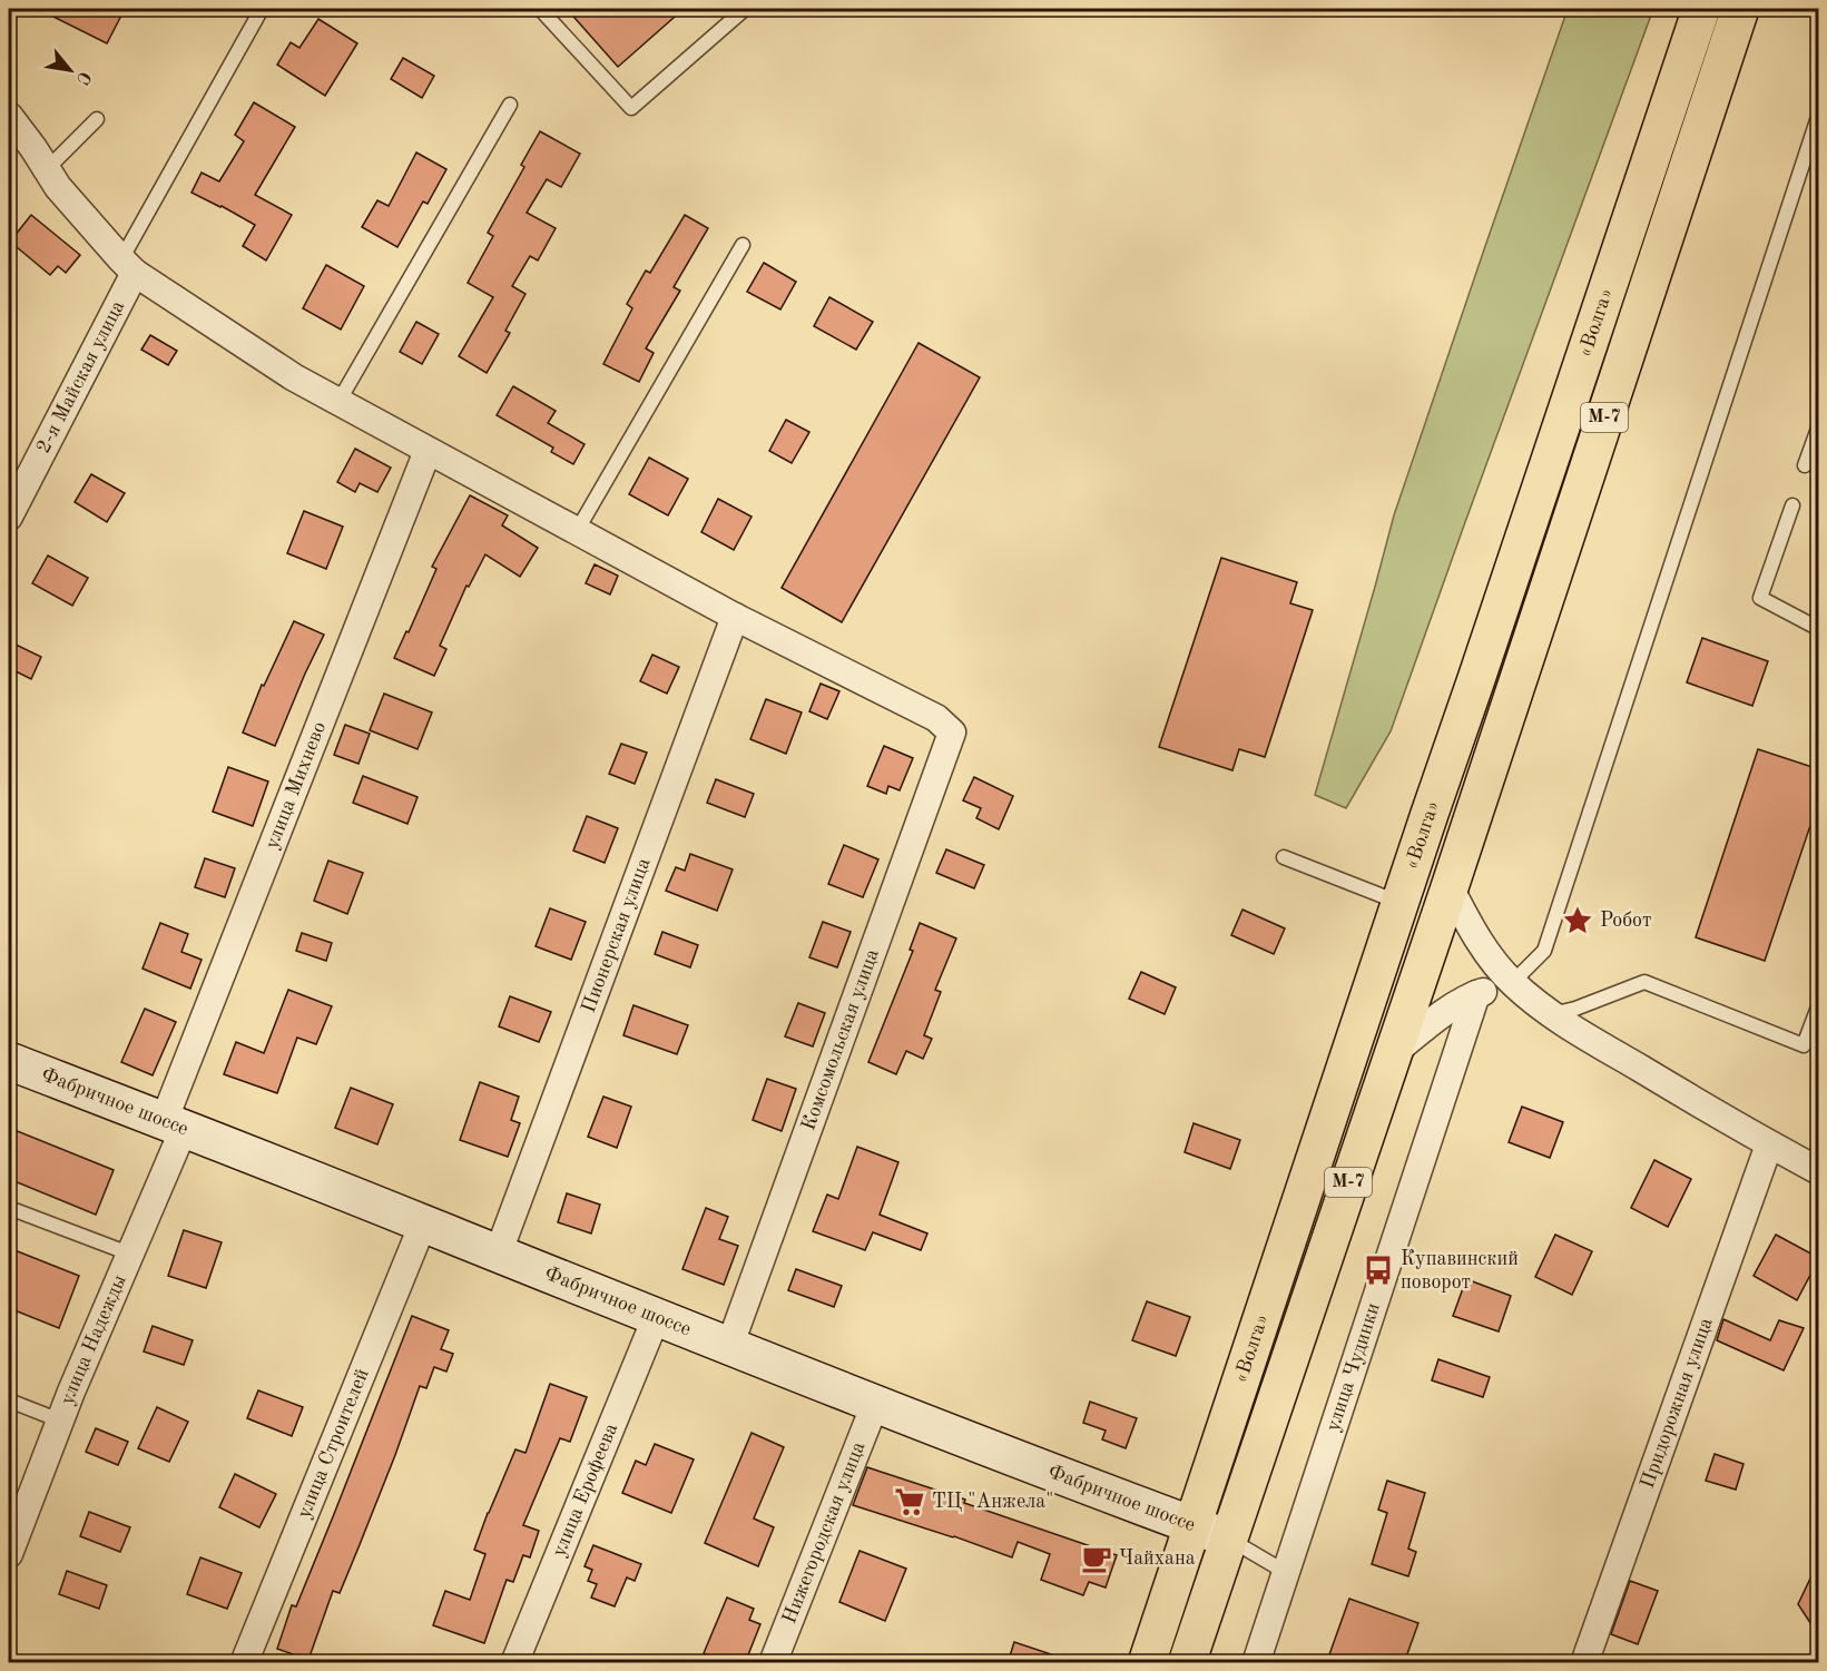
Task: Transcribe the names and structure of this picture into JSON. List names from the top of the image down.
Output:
{
  "streets": {
    "highway": ["«Волга»", "М-7"],
    "main road": ["Фабричное шоссе"],
    "street": [
      "2-я Майская улица",
      "улица Михнево",
      "Пионерская улица",
      "Комсомольская улица",
      "улица Надежды",
      "улица Чудинки",
      "Придорожная улица",
      "улица Строителей",
      "улица Ерофеева",
      "Нижегородская улица"
    ]
  },
  "crossings": [
    ["«Волга»", "Фабричное шоссе"],
    ["улица Михнево", "Фабричное шоссе"],
    ["улица Михнево", "улица Надежды"],
    ["Пионерская улица", "Комсомольская улица"],
    ["Пионерская улица", "Фабричное шоссе"],
    ["Комсомольская улица", "Фабричное шоссе"],
    ["Фабричное шоссе", "улица Надежды"],
    ["Фабричное шоссе", "улица Строителей"],
    ["Фабричное шоссе", "улица Ерофеева"],
    ["Фабричное шоссе", "Нижегородская улица"]
  ],
  "places": {
    "place": ["Робот"],
    "bus stop": ["Купавинский поворот"],
    "supermarket": ["ТЦ \"Анжела\""],
    "cafe": ["Чайхана"]
  },
  "north": "bottom right"
}
